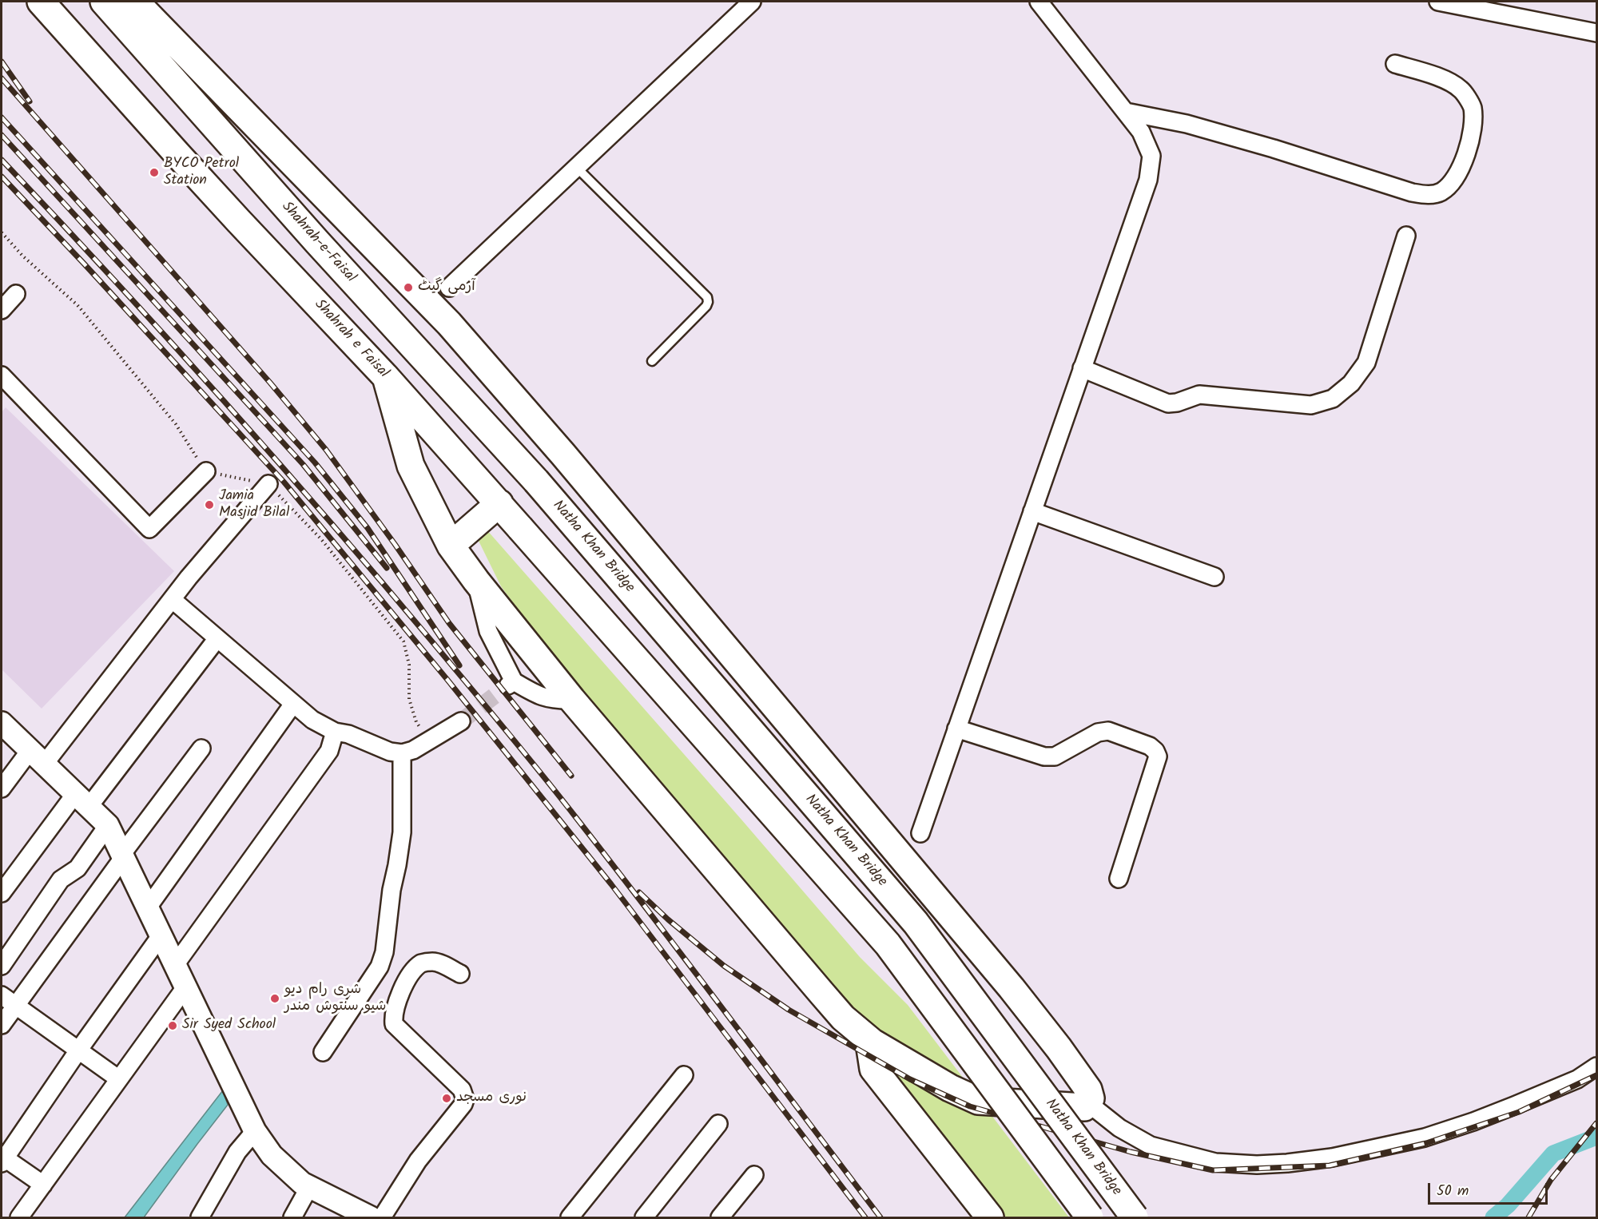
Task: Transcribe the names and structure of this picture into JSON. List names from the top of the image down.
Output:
{
  "streets": {
    "highway": ["Shahrah-e-Faisal", "Shahrah e Faisal", "Natha Khan Bridge"]
  },
  "crossings": [
    ["Shahrah-e-Faisal", "Natha Khan Bridge"]
  ],
  "places": [
    "BYCO Petrol Station",
    "آرمی گیٹ",
    "Jamia Masjid Bilal",
    "شری رام دیو شیو سنتوش مندر",
    "Sir Syed School",
    "نوری مسجد"
  ],
  "scale_bar": "50 m"
}
